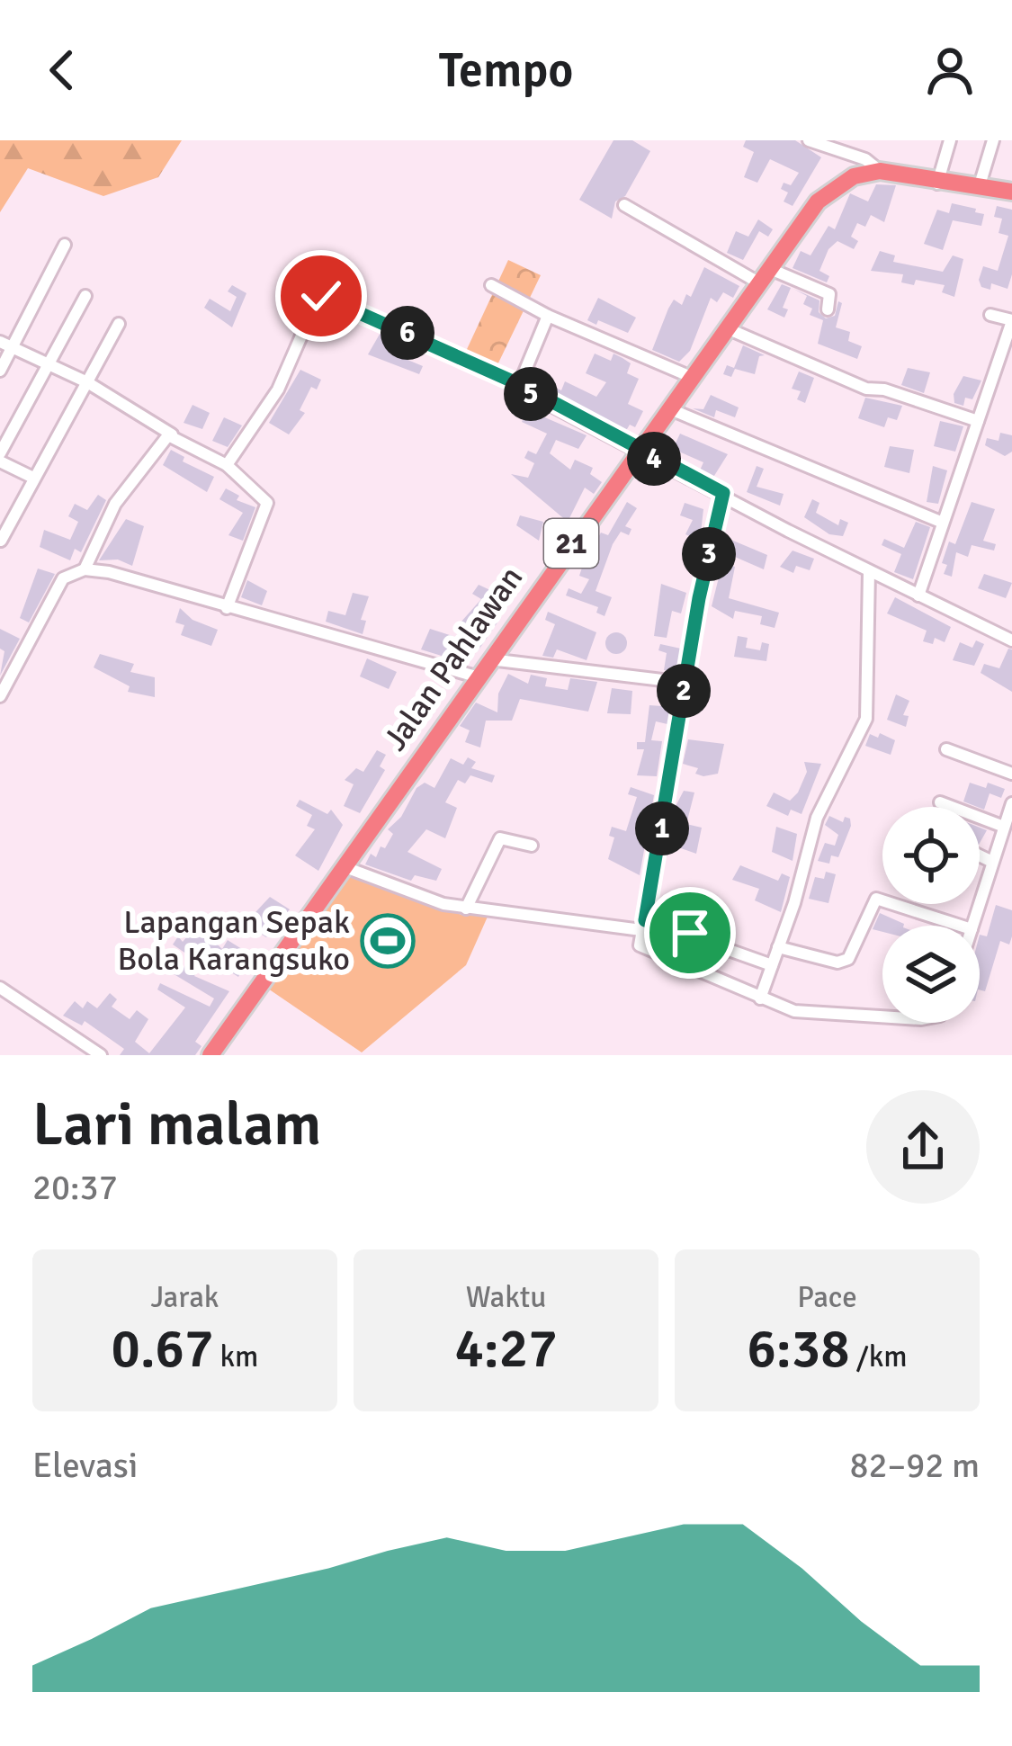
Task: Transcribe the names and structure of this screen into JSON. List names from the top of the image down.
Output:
{
  "streets": {
    "highway": ["21", "Jalan Pahlawan"]
  },
  "places": {
    "sports": ["Lapangan Sepak Bola Karangsuko"]
  },
  "page": {
    "header": "Tempo",
    "pins": [
      "6",
      "5",
      "4",
      "3",
      "2",
      "1"
    ],
    "heading": ["Lari malam", "20:37"],
    "stats": [
      ["Jarak", "0.67 km"],
      ["Waktu", "4:27"],
      ["Pace", "6:38 /km"]
    ],
    "chart": ["Elevasi", "82–92 m"]
  }
}
